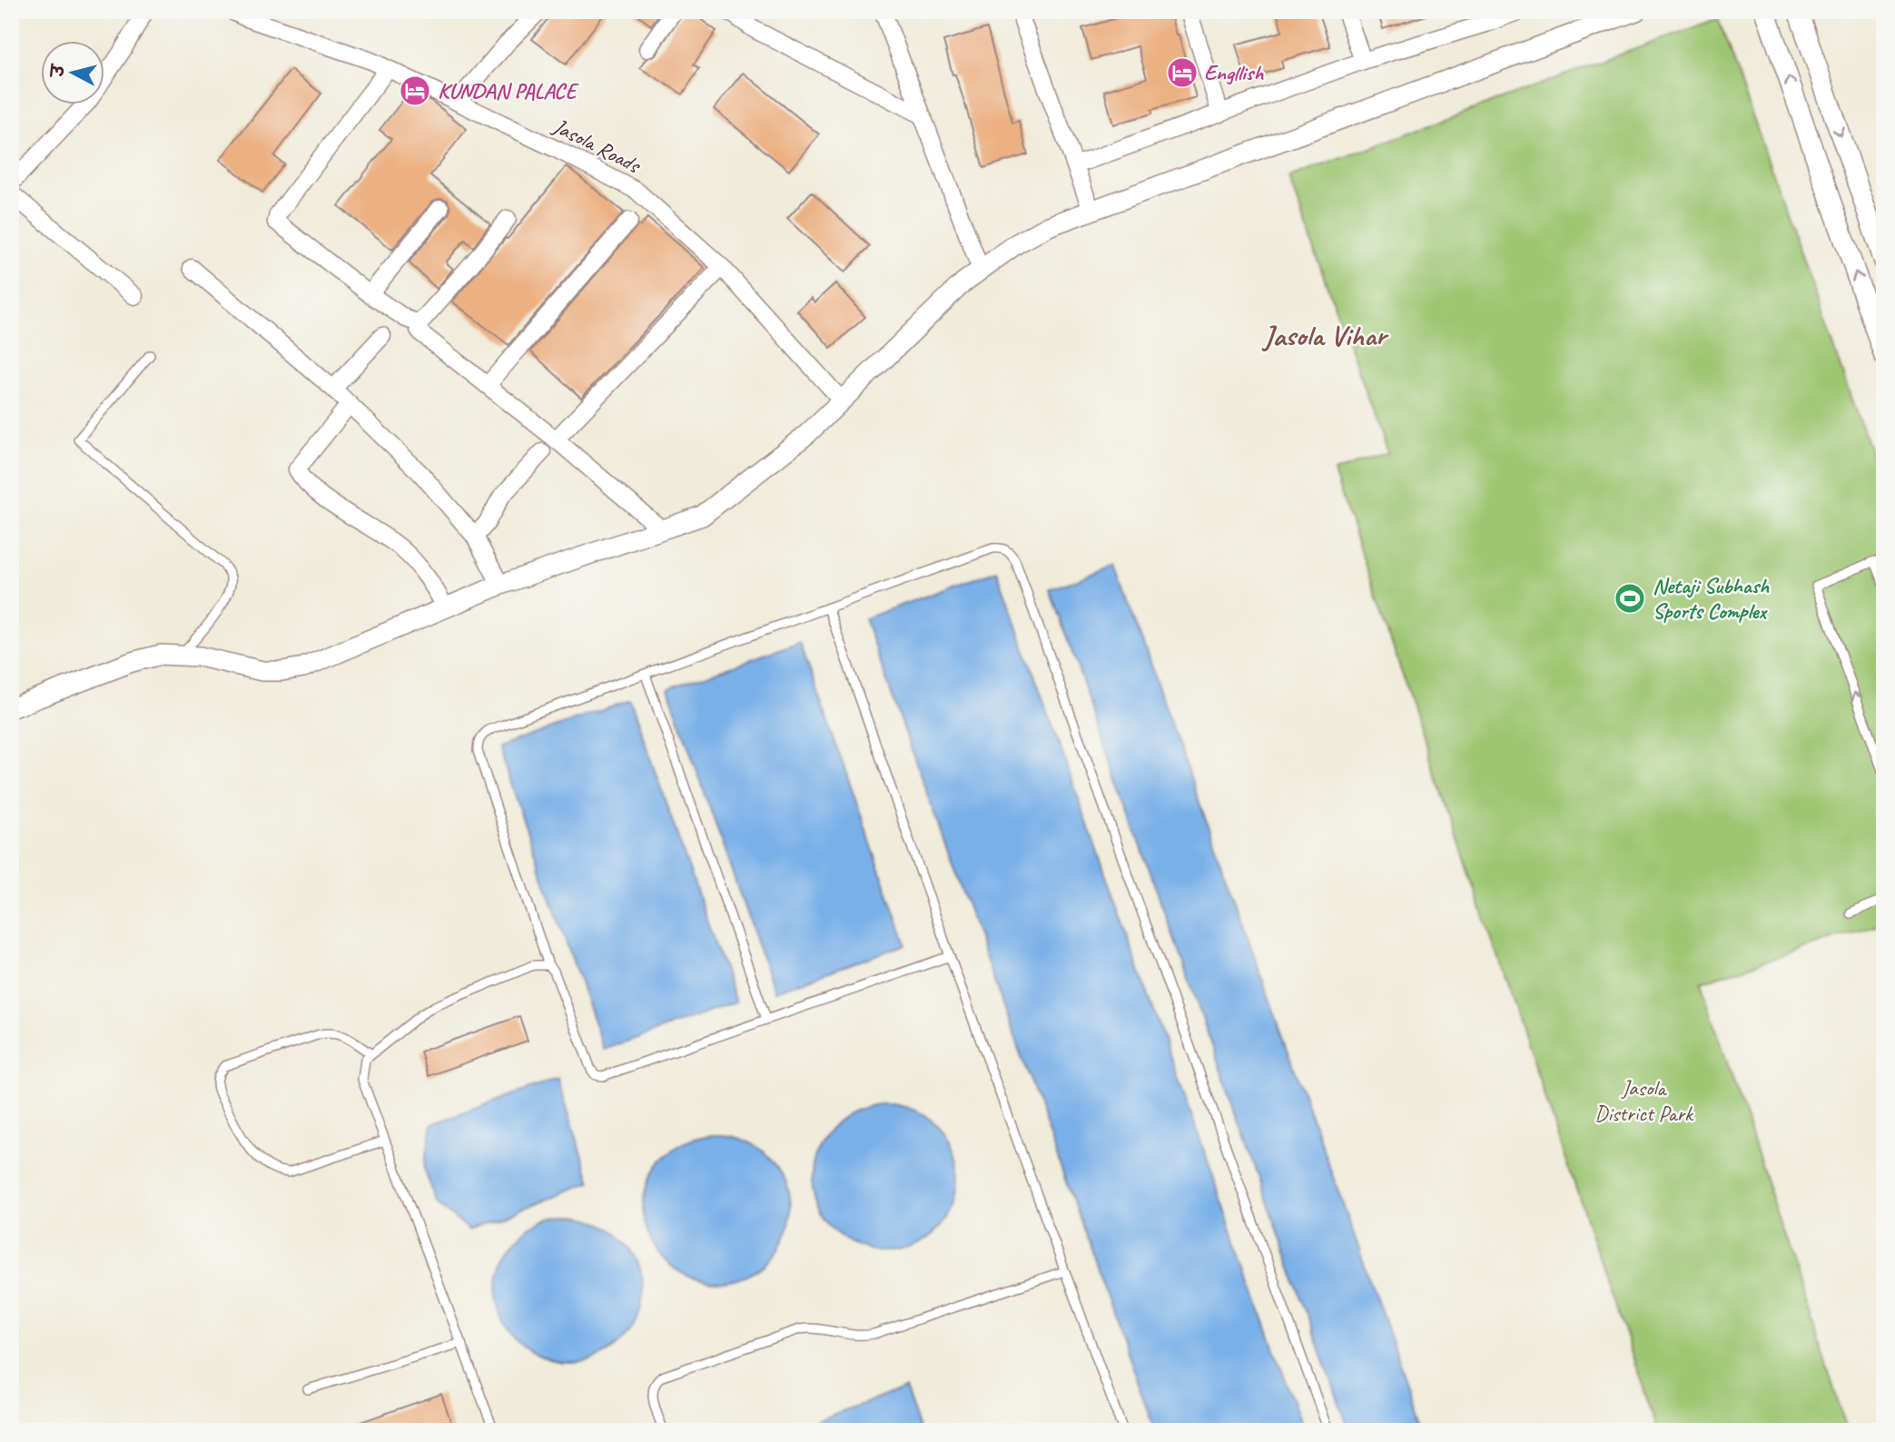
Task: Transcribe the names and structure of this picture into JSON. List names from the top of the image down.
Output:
{
  "streets": {
    "street": ["Jasola Roads"]
  },
  "districts": ["Jasola Vihar"],
  "parks": ["Jasola District Park"],
  "places": {
    "hotel": ["Engllish", "KUNDAN PALACE"],
    "sports": ["Netaji Subhash Sports Complex"]
  },
  "north": "left"
}
